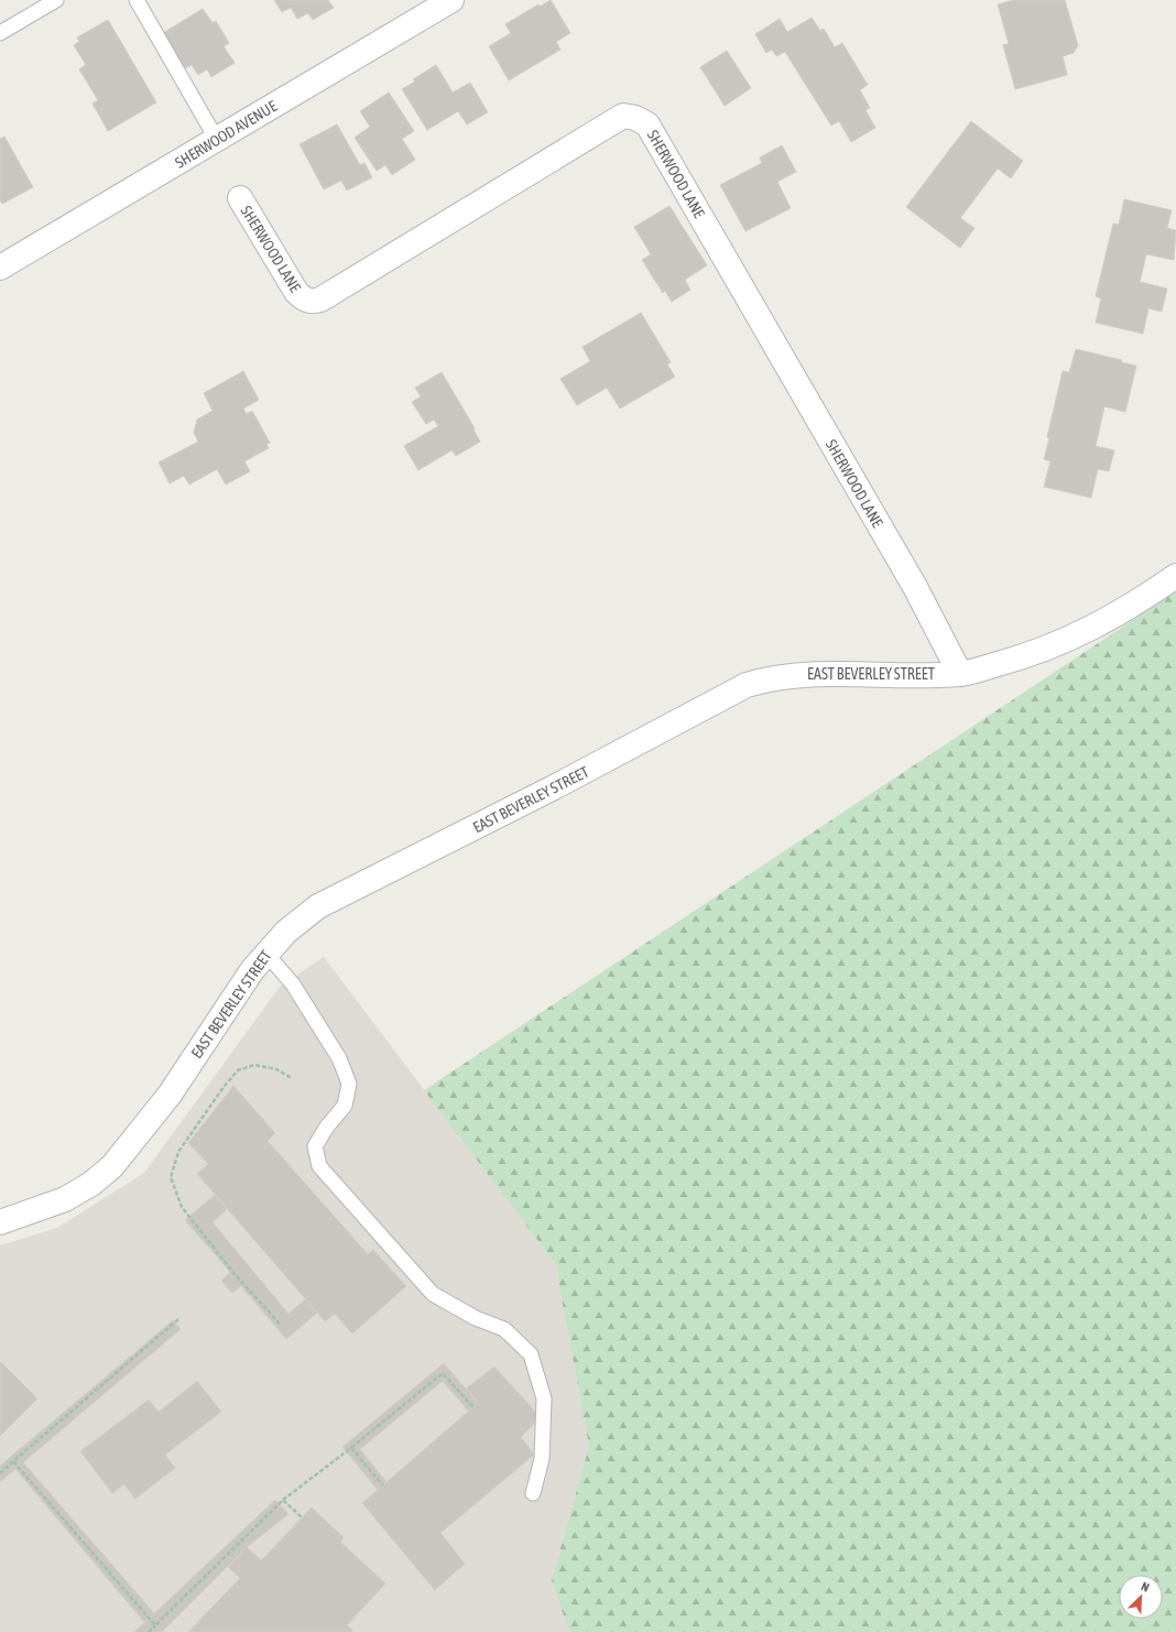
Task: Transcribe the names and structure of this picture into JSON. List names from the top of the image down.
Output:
{
  "streets": {
    "street": ["SHERWOOD AVENUE", "SHERWOOD LANE", "EAST BEVERLEY STREET"]
  },
  "crossings": [
    ["SHERWOOD LANE", "EAST BEVERLEY STREET"]
  ],
  "north": "top right"
}
